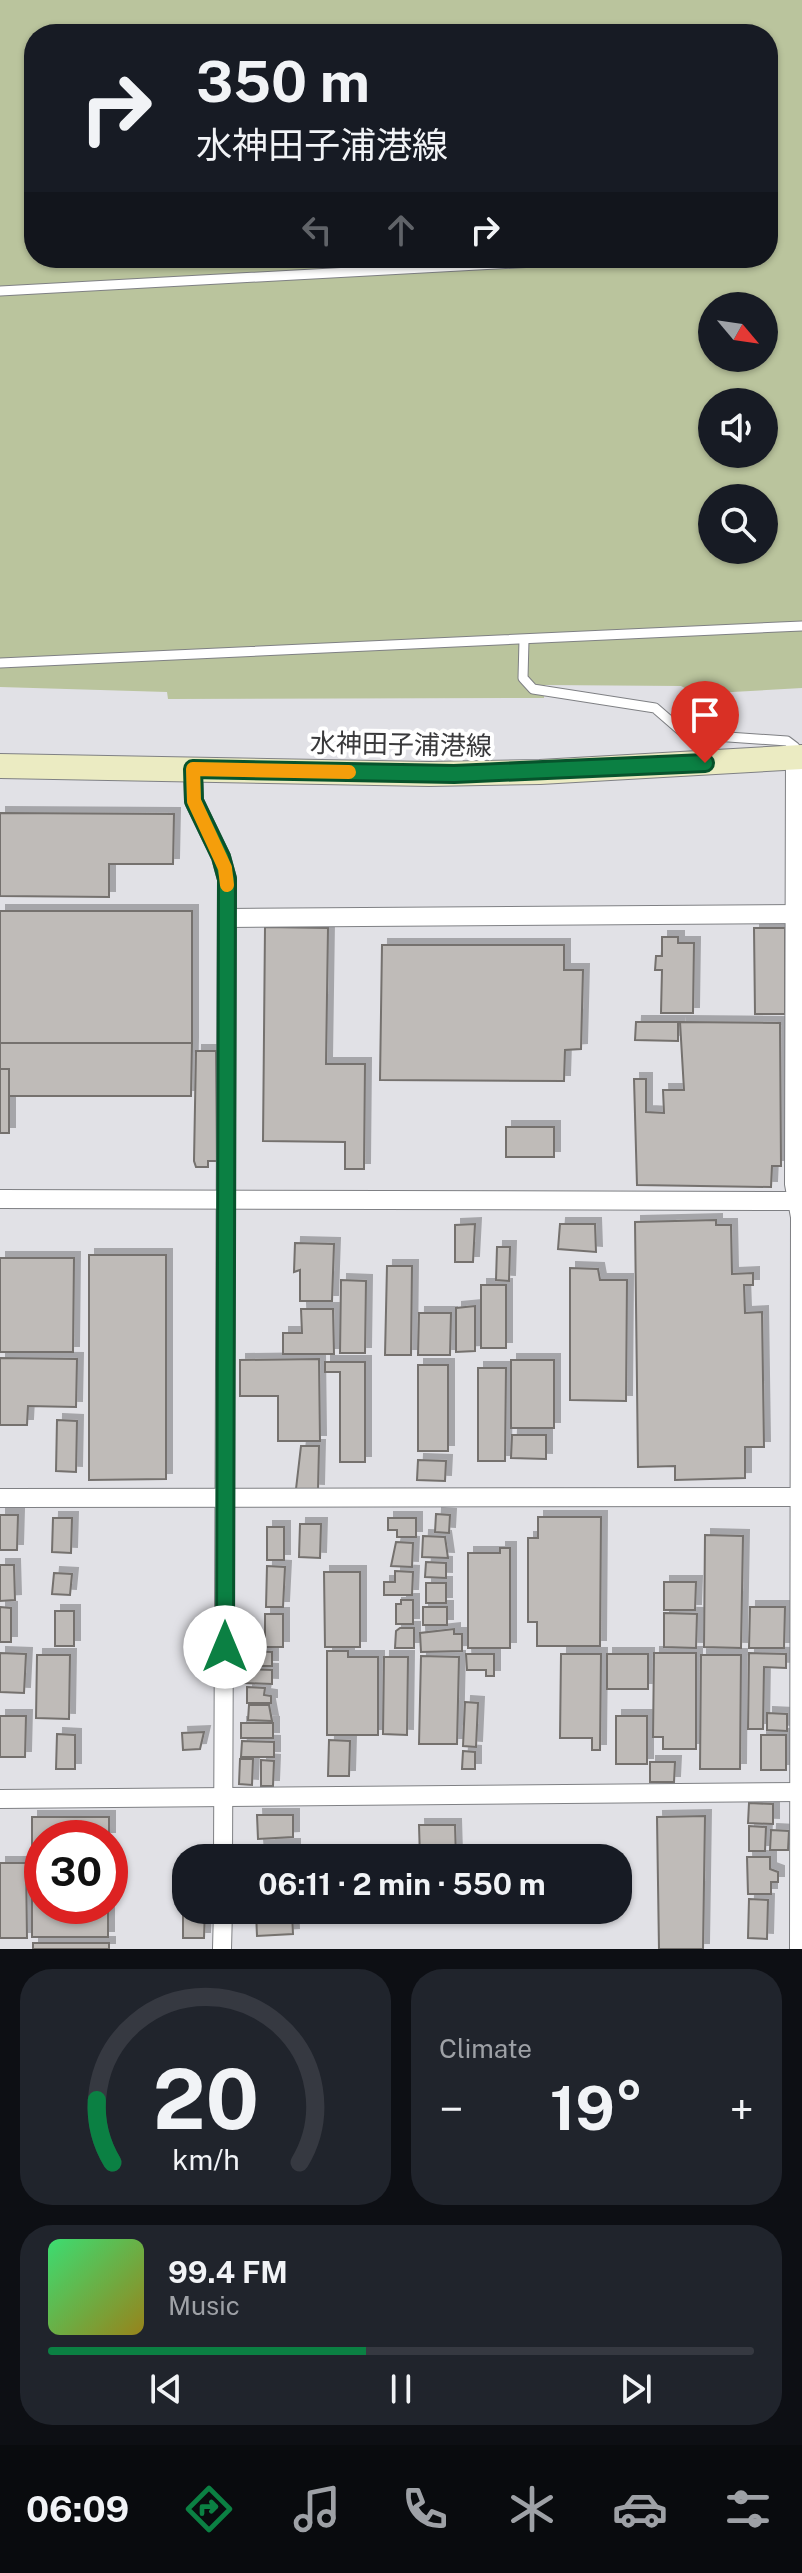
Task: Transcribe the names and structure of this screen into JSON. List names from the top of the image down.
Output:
{
  "streets": {
    "main road": ["水神田子浦港線"]
  },
  "north": "bottom right",
  "page": {
    "turn": ["350 m", "水神田子浦港線"],
    "limit": "30",
    "trip": "06:11 · 2 min · 550 m",
    "tile": "Climate",
    "heat": ["−", "19°", "+"],
    "song": ["99.4 FM", "Music"],
    "tabs": "06:09",
    "gauge": ["20", "km/h"]
  }
}
